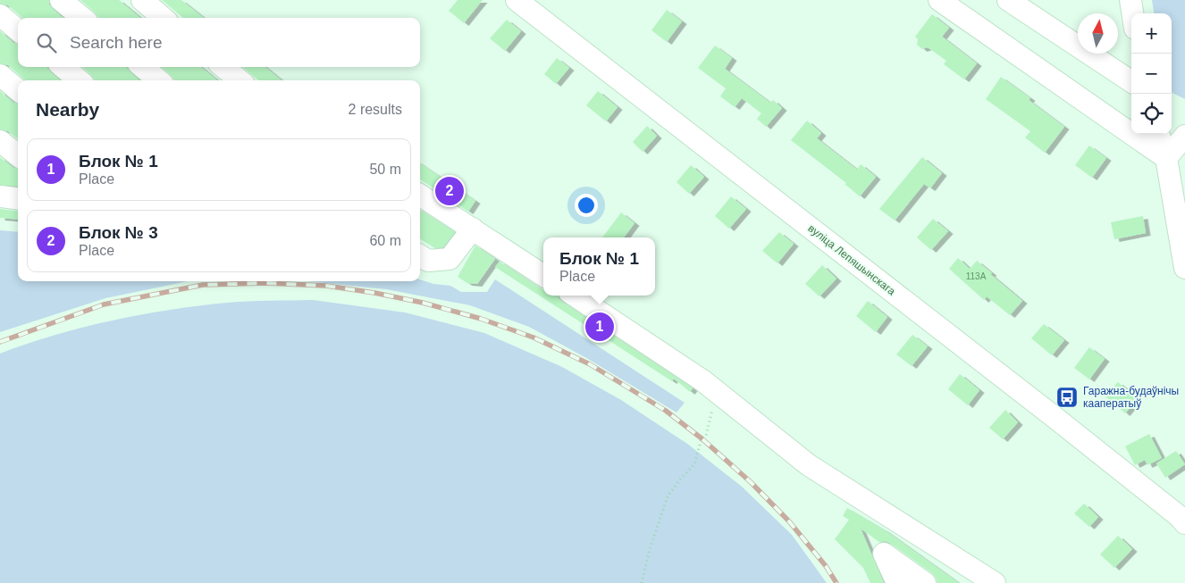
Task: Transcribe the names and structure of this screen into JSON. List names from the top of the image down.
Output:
{
  "streets": {
    "street": ["вуліца Лепяшынскага"]
  },
  "places": {
    "bus stop": ["Гаражна-будаўнічы кааператыў"]
  },
  "house_numbers": ["113А"],
  "north": "top",
  "page": {
    "map_buttons": ["+", "−"],
    "search": "Search here",
    "heading": ["Nearby", "2 results"],
    "list": [
      {
        "mark": "1",
        "name": "Блок № 1",
        "note": "Place",
        "value": "50 m"
      },
      {
        "mark": "2",
        "name": "Блок № 3",
        "note": "Place",
        "value": "60 m"
      }
    ],
    "pins": ["2", "1"],
    "popup": ["Блок № 1", "Place"]
  }
}
